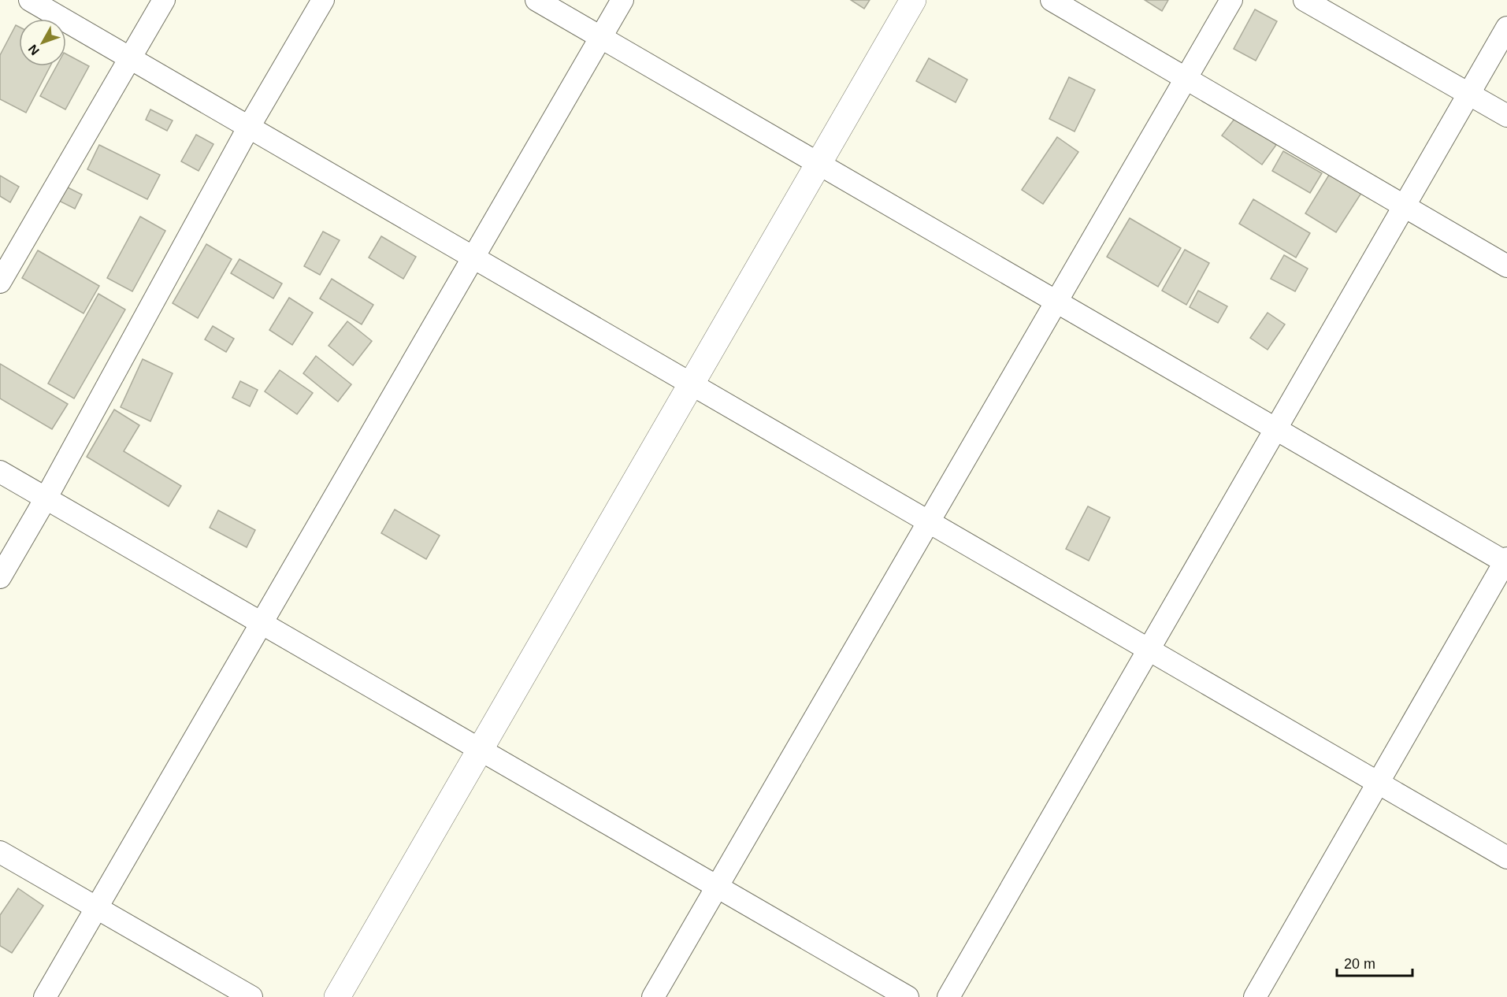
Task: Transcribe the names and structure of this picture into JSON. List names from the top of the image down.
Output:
{
  "scale_bar": "20 m",
  "north": "bottom left"
}
